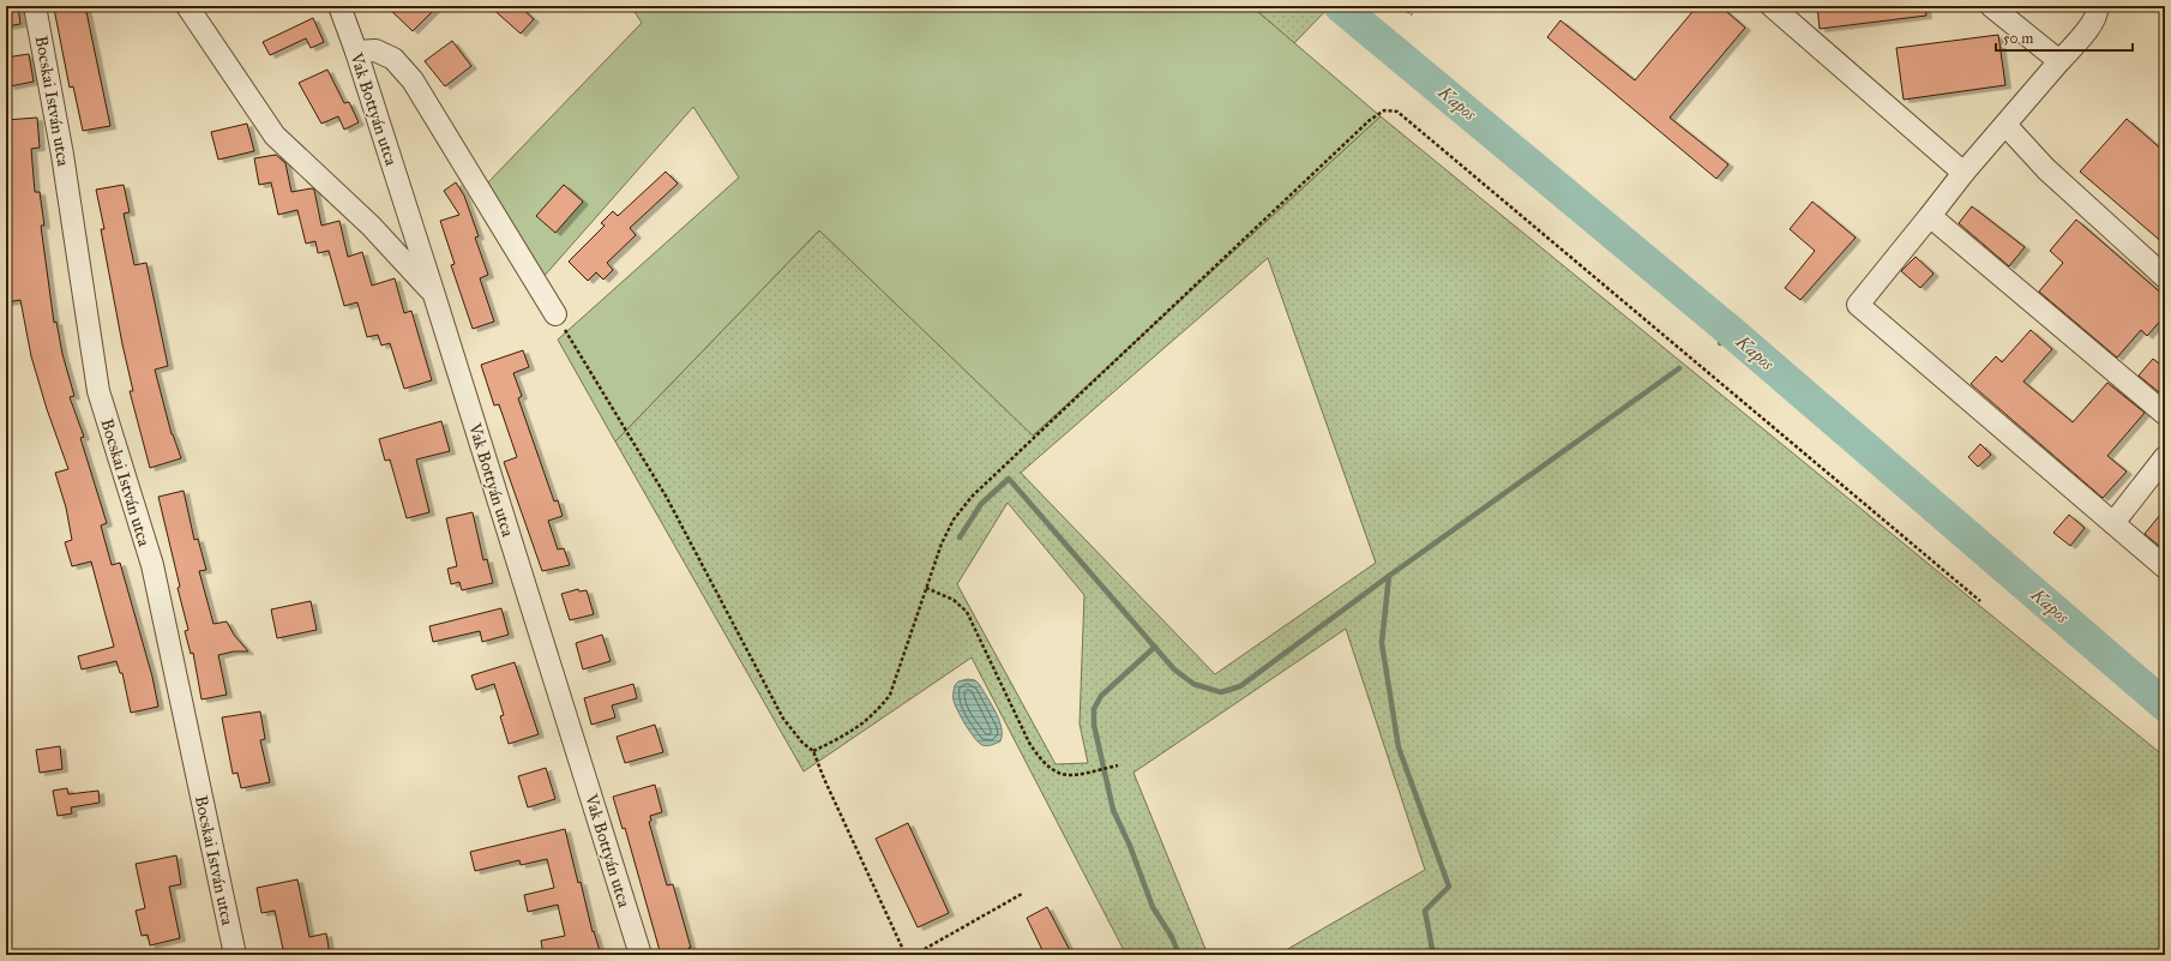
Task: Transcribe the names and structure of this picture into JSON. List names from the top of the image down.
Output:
{
  "streets": {
    "street": ["Bocskai István utca", "Vak Bottyán utca"]
  },
  "water": ["Kapos"],
  "scale_bar": "50 m"
}
